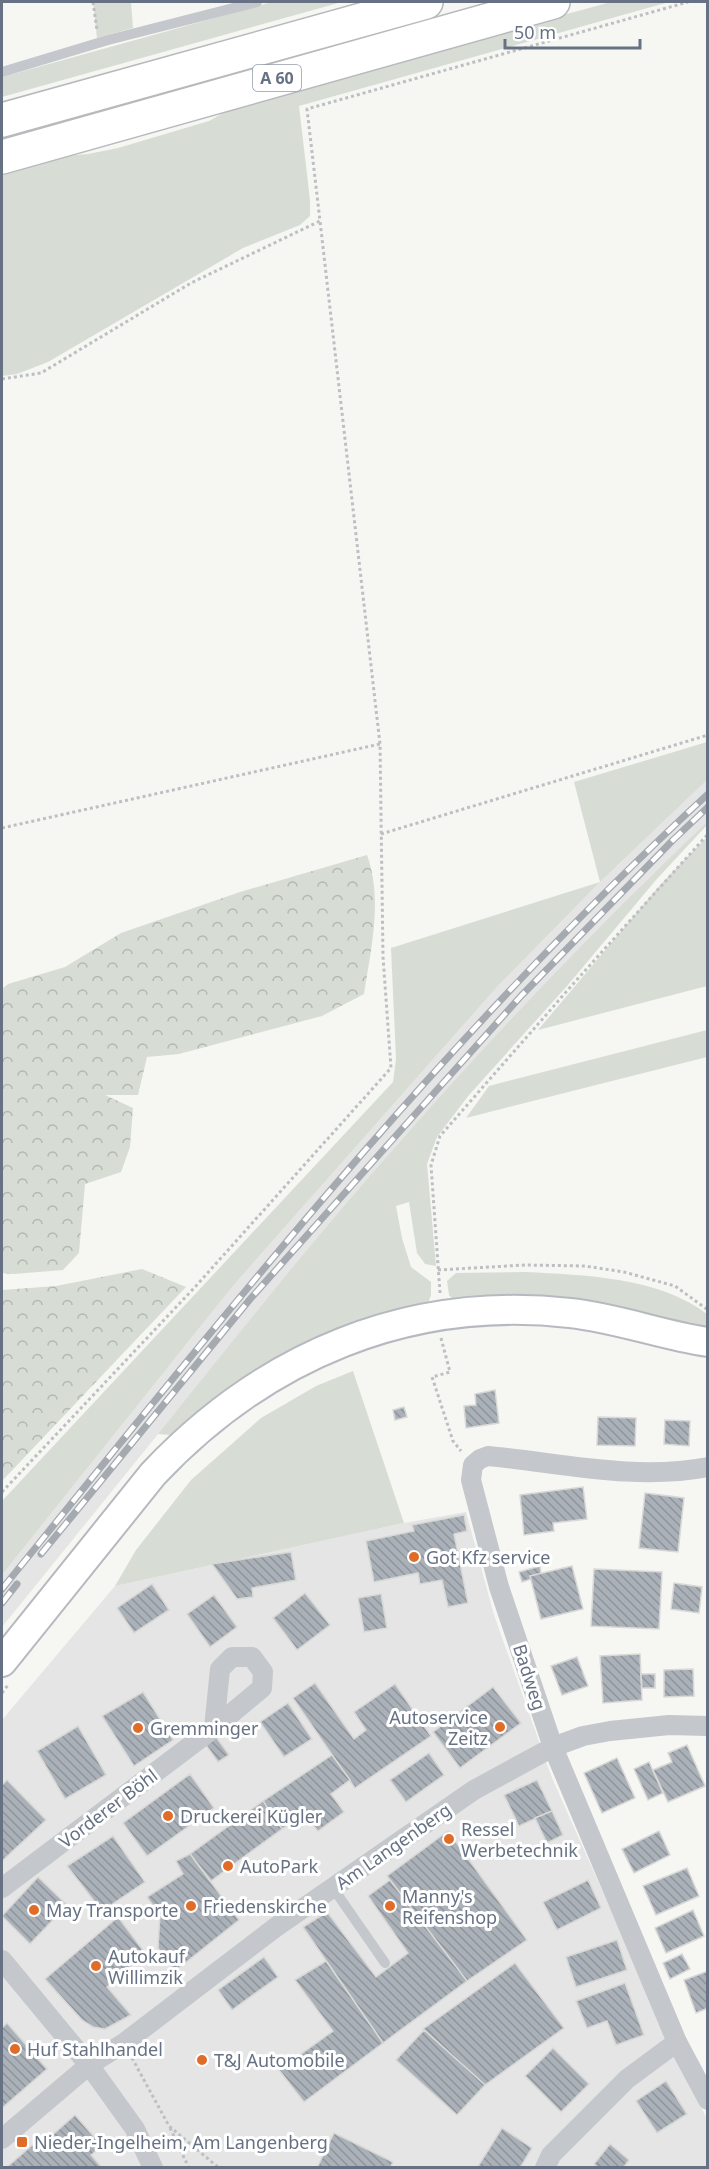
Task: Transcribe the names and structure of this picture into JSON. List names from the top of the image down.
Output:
{
  "streets": {
    "highway": ["A 60"],
    "street": ["Badweg", "Vorderer Böhl", "Am Langenberg"]
  },
  "crossings": [
    ["Badweg", "Am Langenberg"]
  ],
  "places": {
    "other": [
      "Got Kfz service",
      "Autoservice Zeitz",
      "Gremminger",
      "Druckerei Kügler",
      "Ressel Werbetechnik",
      "AutoPark",
      "Friedenskirche",
      "Manny's Reifenshop",
      "May Transporte",
      "Autokauf Willimzik",
      "Huf Stahlhandel",
      "T&J Automobile"
    ],
    "transit": ["Nieder-Ingelheim, Am Langenberg"]
  },
  "scale_bar": "50 m"
}
